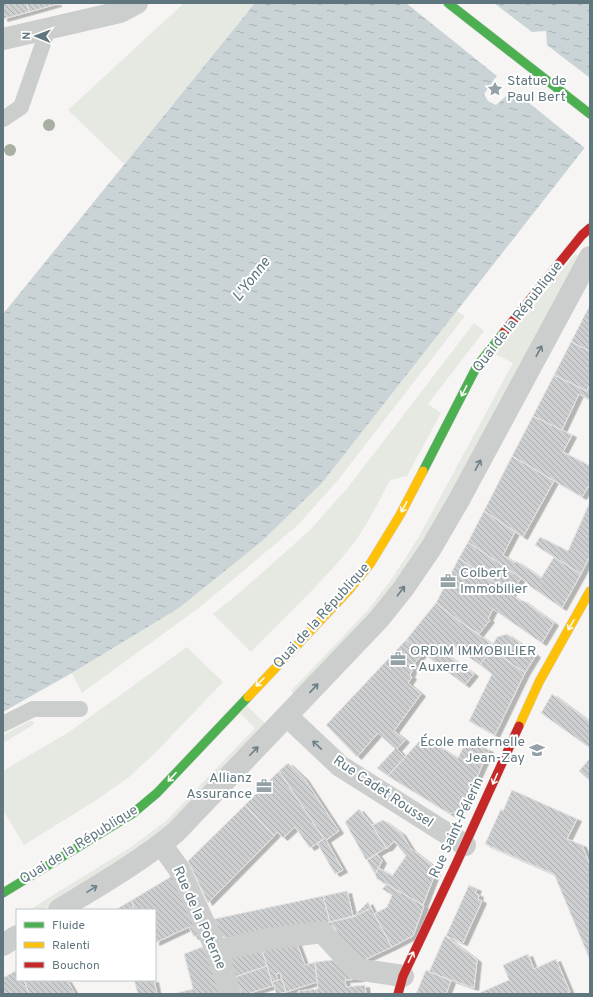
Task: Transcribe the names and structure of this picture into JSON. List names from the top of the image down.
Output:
{
  "streets": {
    "street": [
      "Quai de la République",
      "Rue Cadet Roussel",
      "Rue Saint-Pélerin",
      "Rue de la Poterne"
    ]
  },
  "crossings": [
    ["Quai de la République", "Rue Cadet Roussel"],
    ["Quai de la République", "Rue de la Poterne"],
    ["Rue Cadet Roussel", "Rue Saint-Pélerin"]
  ],
  "one_way": ["Rue Cadet Roussel"],
  "water": ["L'Yonne"],
  "places": {
    "place": ["Statue de Paul Bert"],
    "office": ["Colbert Immobilier", "ORDIM IMMOBILIER - Auxerre", "Allianz Assurance"],
    "school or university": ["École maternelle Jean-Zay"]
  },
  "legend": ["Fluide", "Ralenti", "Bouchon"],
  "north": "left"
}
